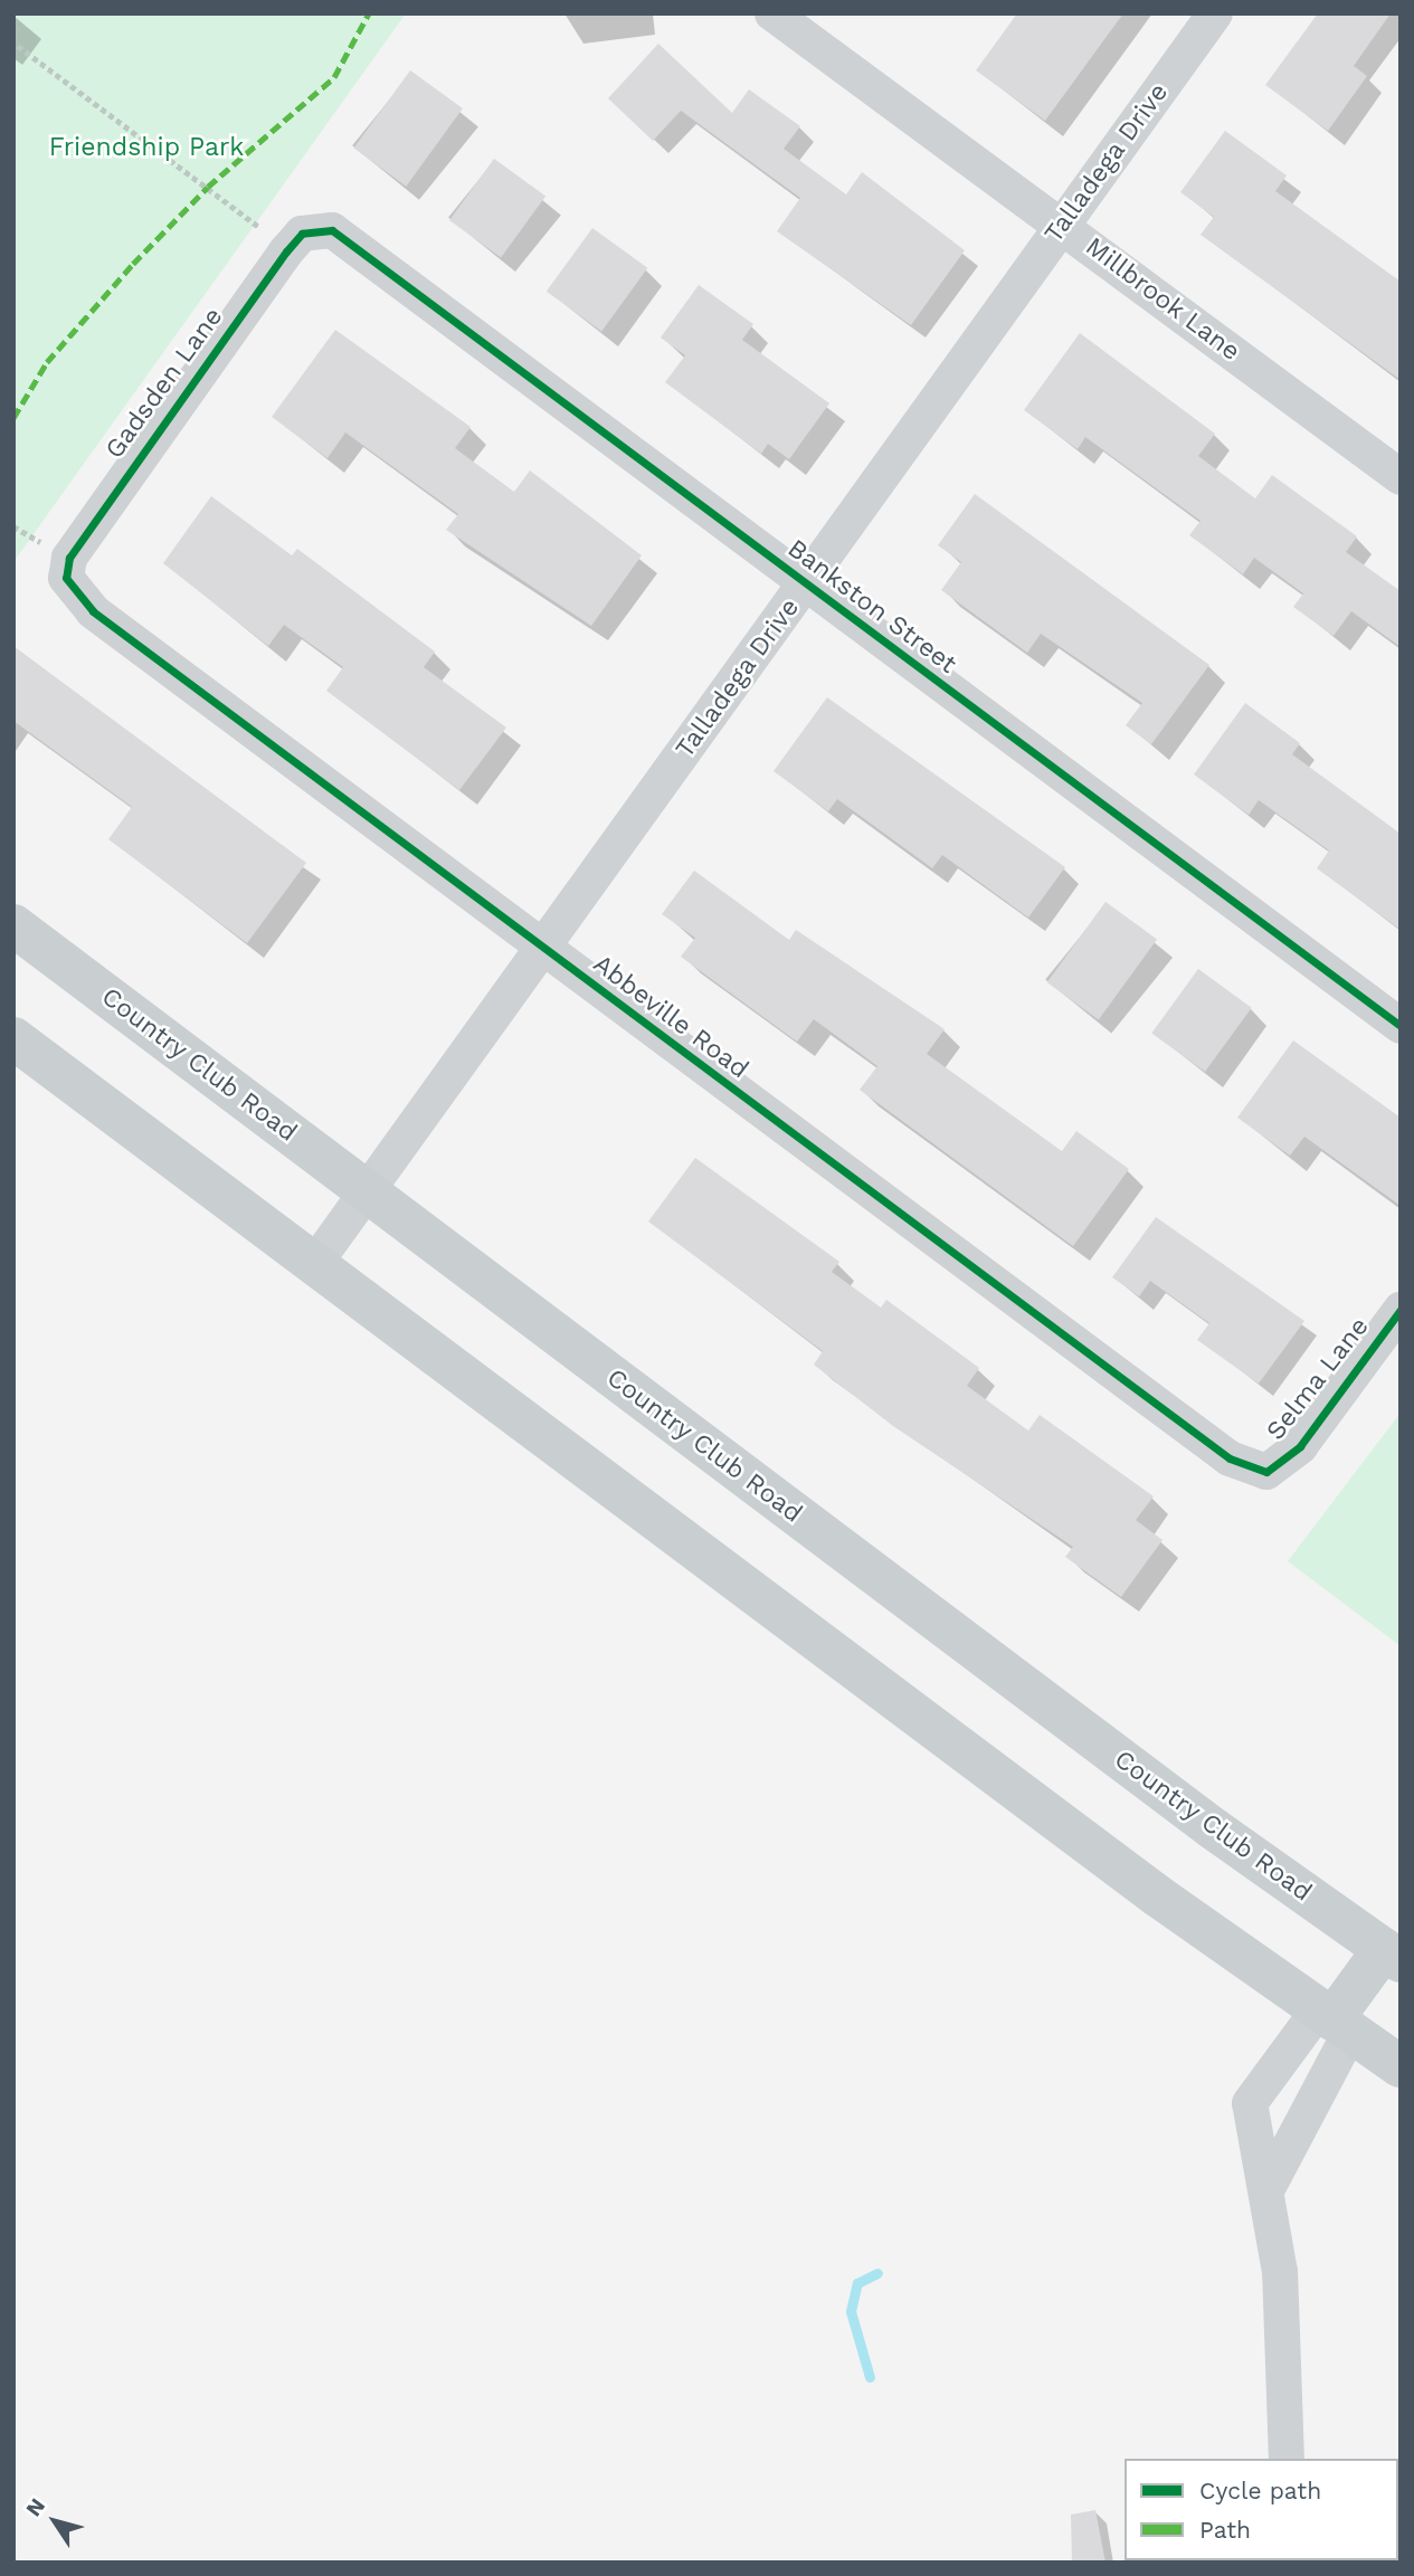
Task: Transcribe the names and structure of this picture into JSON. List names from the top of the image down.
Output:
{
  "streets": {
    "main road": ["Country Club Road"],
    "street": [
      "Talladega Drive",
      "Millbrook Lane",
      "Gadsden Lane",
      "Bankston Street",
      "Abbeville Road",
      "Selma Lane"
    ]
  },
  "crossings": [
    ["Talladega Drive", "Millbrook Lane"],
    ["Talladega Drive", "Bankston Street"],
    ["Talladega Drive", "Abbeville Road"],
    ["Talladega Drive", "Country Club Road"],
    ["Gadsden Lane", "Bankston Street"],
    ["Gadsden Lane", "Abbeville Road"],
    ["Abbeville Road", "Selma Lane"]
  ],
  "parks": ["Friendship Park"],
  "legend": ["Cycle path", "Path"],
  "north": "top left"
}
